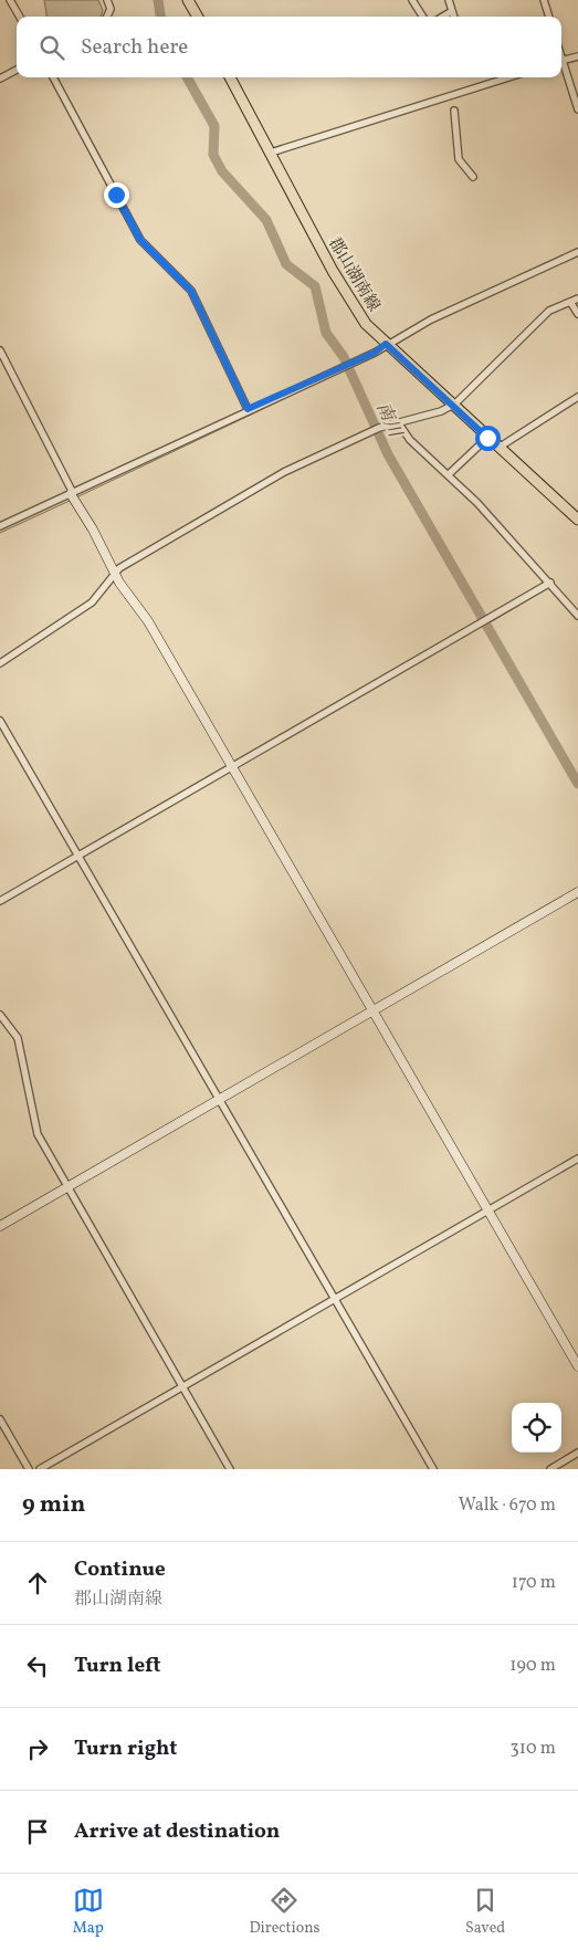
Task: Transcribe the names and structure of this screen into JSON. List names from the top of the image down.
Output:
{
  "streets": {
    "main road": ["郡山湖南線"]
  },
  "water": ["南川"],
  "page": {
    "search": "Search here",
    "heading": ["9 min", "Walk · 670 m"],
    "list": [
      ["Continue", "郡山湖南線", "170 m"],
      ["Turn left", "190 m"],
      ["Turn right", "310 m"],
      "Arrive at destination"
    ],
    "nav": ["Map", "Directions", "Saved"]
  }
}
